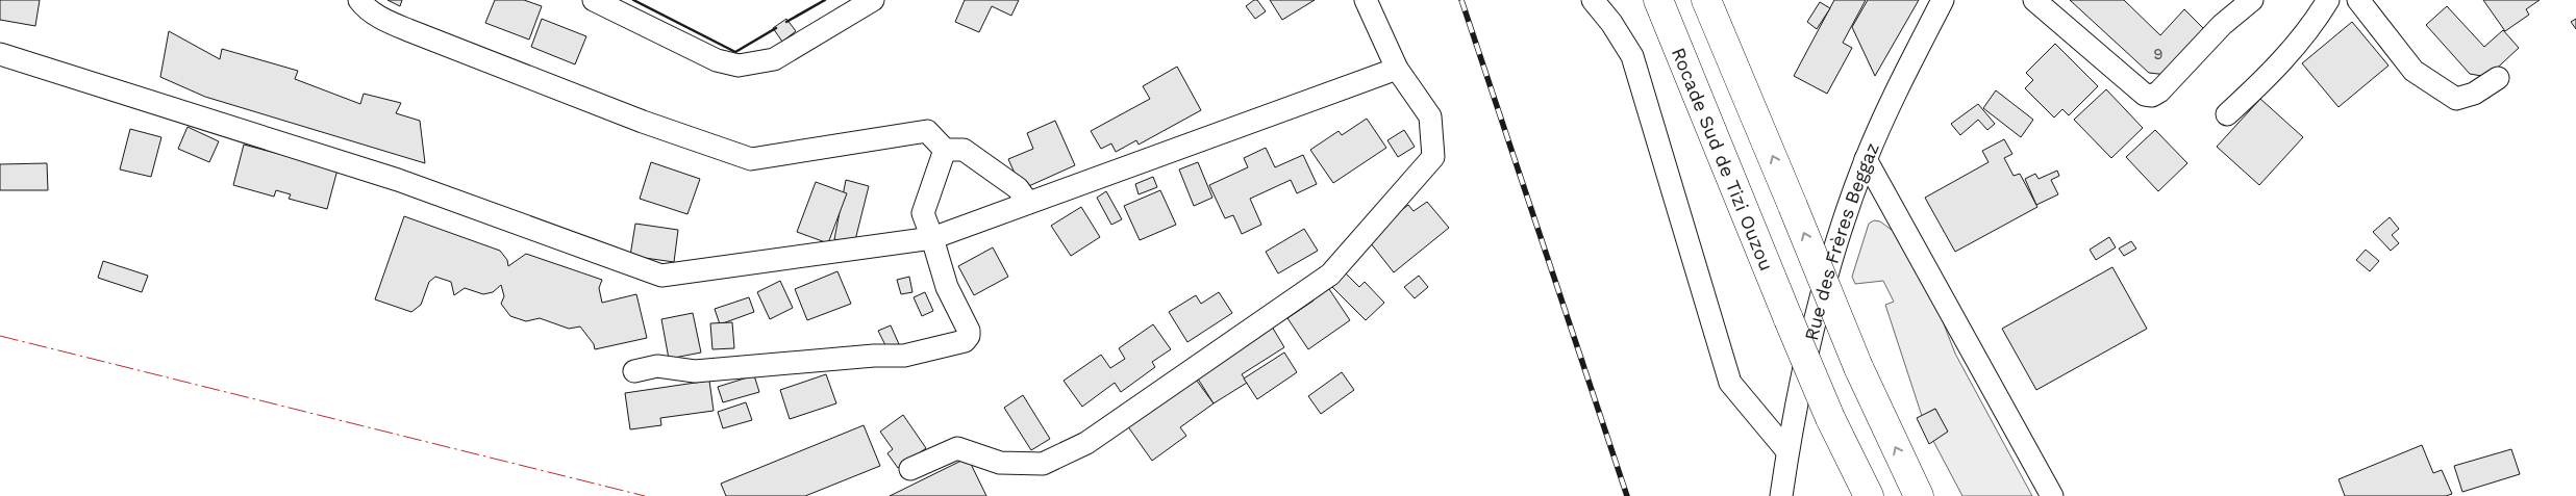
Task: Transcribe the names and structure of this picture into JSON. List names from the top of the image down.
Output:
{
  "streets": {
    "highway": ["Rocade Sud de Tizi Ouzou"],
    "street": ["Rue des Frères Beggaz"]
  },
  "house_numbers": ["9"]
}
